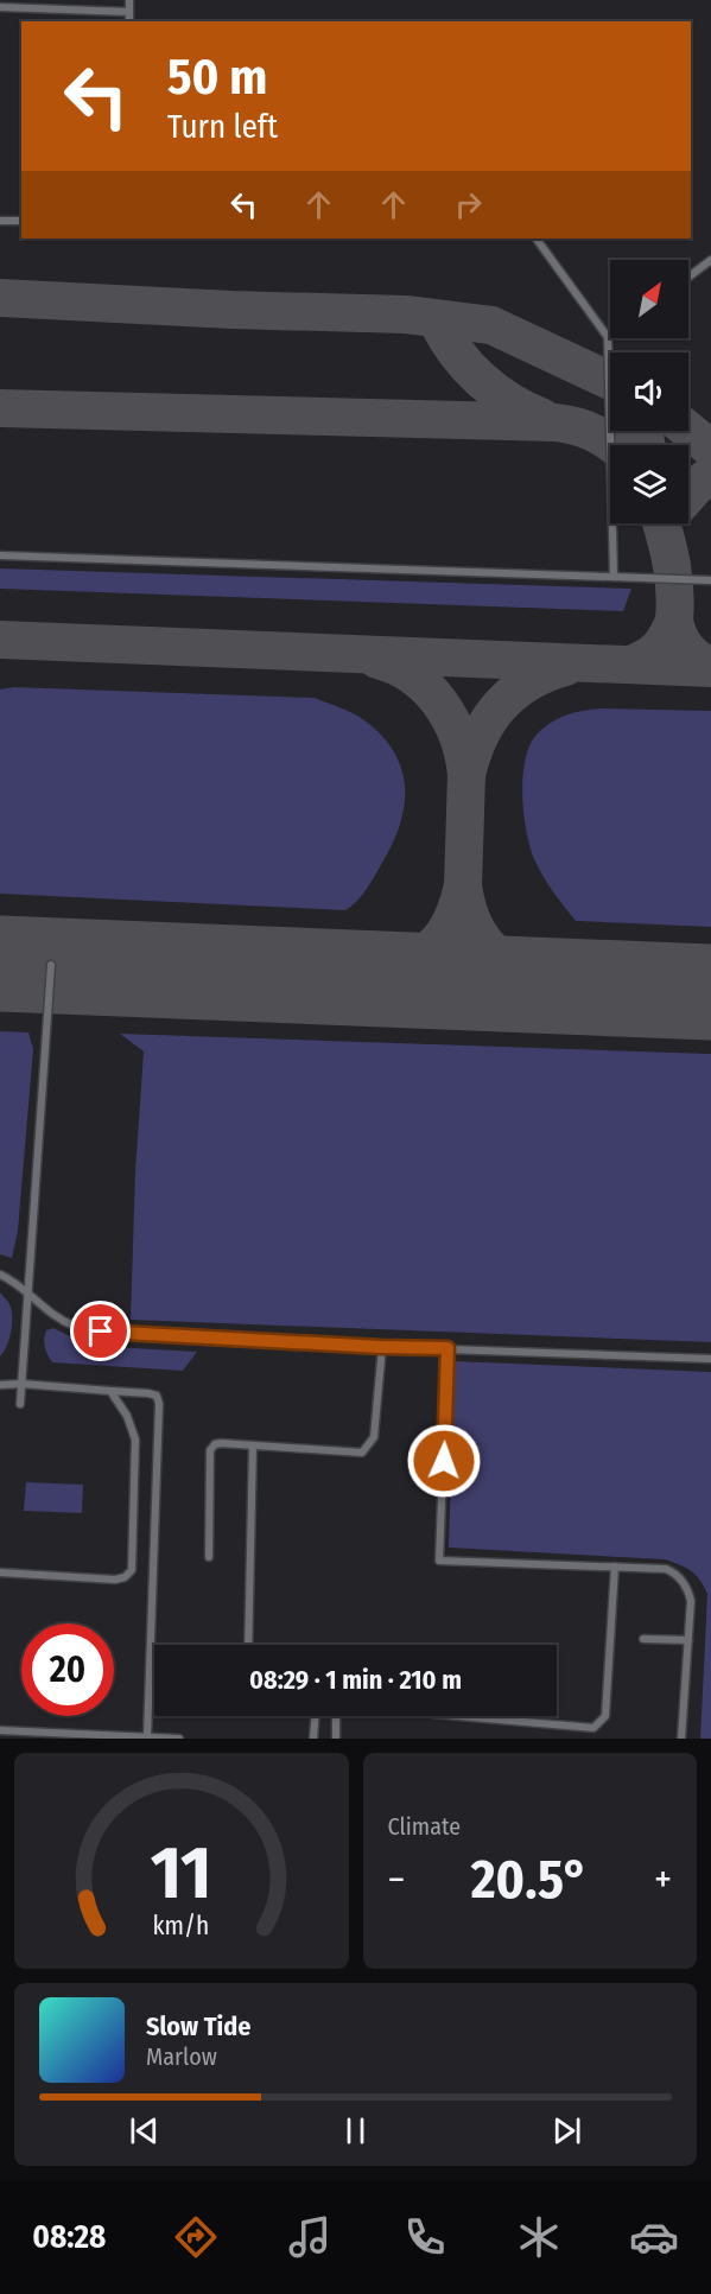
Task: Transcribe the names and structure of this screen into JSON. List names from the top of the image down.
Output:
{
  "north": "top right",
  "page": {
    "turn": ["50 m", "Turn left"],
    "limit": "20",
    "trip": "08:29 · 1 min · 210 m",
    "tile": "Climate",
    "heat": ["−", "20.5°", "+"],
    "song": ["Slow Tide", "Marlow"],
    "tabs": "08:28",
    "gauge": ["11", "km/h"]
  }
}
